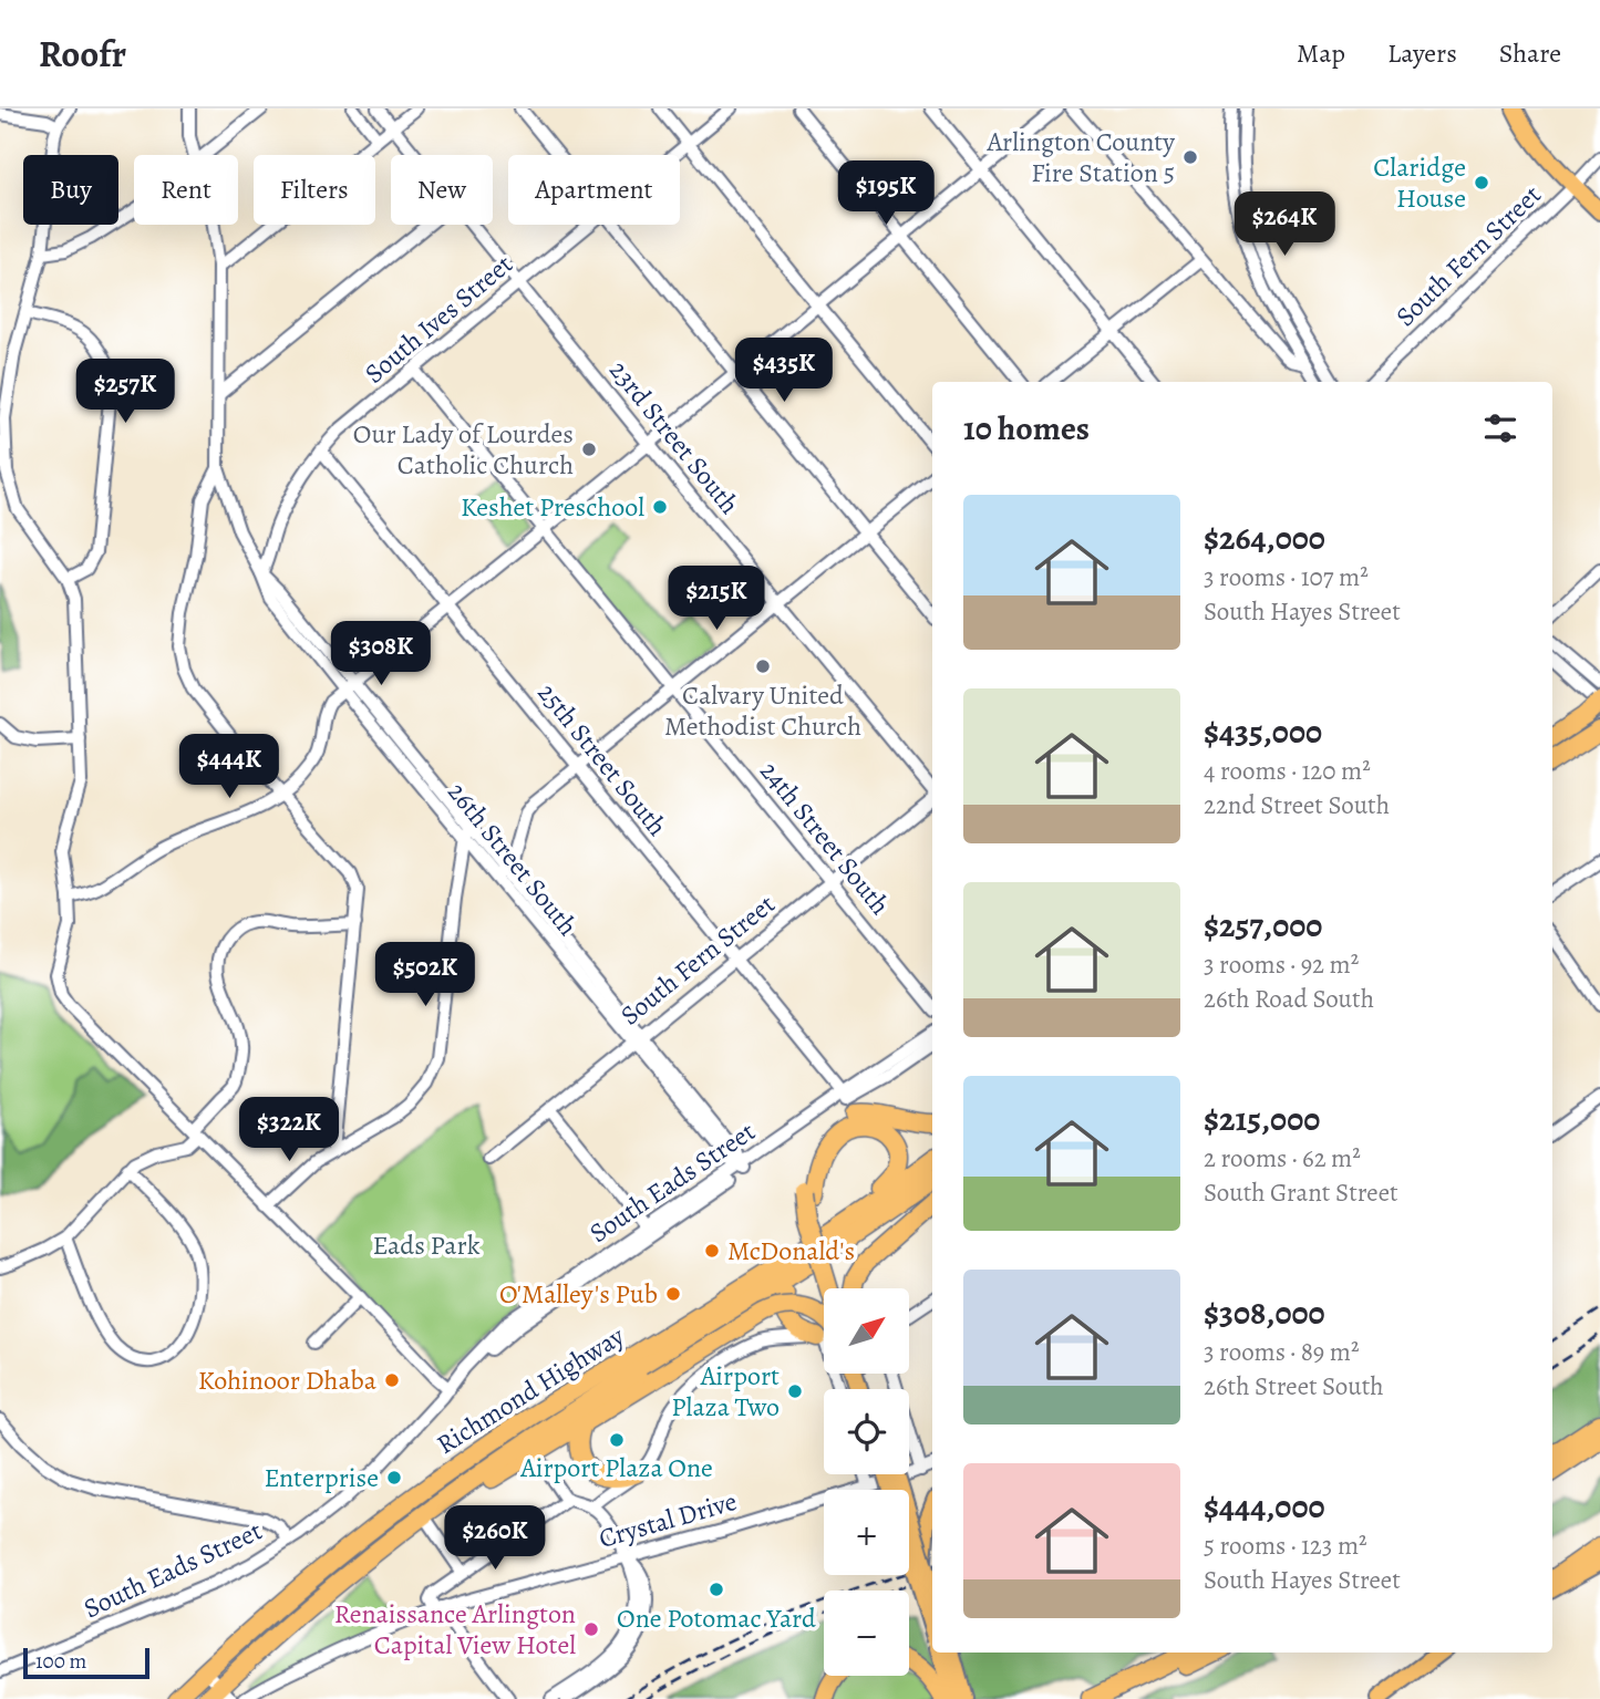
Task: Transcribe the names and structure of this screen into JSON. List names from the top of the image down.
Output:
{
  "streets": {
    "highway": ["Richmond Highway"],
    "street": [
      "South Fern Street",
      "South Ives Street",
      "23rd Street South",
      "25th Street South",
      "24th Street South",
      "26th Street South",
      "South Eads Street",
      "Crystal Drive"
    ]
  },
  "crossings": [
    ["South Fern Street", "25th Street South"],
    ["South Fern Street", "24th Street South"],
    ["South Fern Street", "26th Street South"],
    ["South Ives Street", "23rd Street South"],
    ["South Ives Street", "25th Street South"],
    ["South Ives Street", "24th Street South"],
    ["South Ives Street", "26th Street South"],
    ["25th Street South", "South Eads Street"],
    ["26th Street South", "South Eads Street"]
  ],
  "parks": ["Eads Park"],
  "places": [
    "Arlington County Fire Station 5",
    "Claridge House",
    "Our Lady of Lourdes Catholic Church",
    "Keshet Preschool",
    "Calvary United Methodist Church",
    "McDonald's",
    "O'Malley's Pub",
    "Kohinoor Dhaba",
    "Airport Plaza Two",
    "Airport Plaza One",
    "Enterprise",
    "One Potomac Yard",
    "Renaissance Arlington Capital View Hotel"
  ],
  "scale_bar": "100 m",
  "north": "top right",
  "page": {
    "header": "Roofr",
    "nav": ["Map", "Layers", "Share"],
    "chip": [
      "Buy",
      "Rent",
      "Filters",
      "New",
      "Apartment"
    ],
    "price": [
      "$195K",
      "$264K",
      "$435K",
      "$257K",
      "$215K",
      "$308K",
      "$444K",
      "$502K",
      "$322K",
      "$260K"
    ],
    "heading": "10 homes",
    "list": [
      {
        "name": "$264,000",
        "note": "3 rooms · 107 m² · South Hayes Street"
      },
      {
        "name": "$435,000",
        "note": "4 rooms · 120 m² · 22nd Street South"
      },
      {
        "name": "$257,000",
        "note": "3 rooms · 92 m² · 26th Road South"
      },
      {
        "name": "$215,000",
        "note": "2 rooms · 62 m² · South Grant Street"
      },
      {
        "name": "$308,000",
        "note": "3 rooms · 89 m² · 26th Street South"
      },
      {
        "name": "$444,000",
        "note": "5 rooms · 123 m² · South Hayes Street"
      }
    ],
    "map_buttons": ["+", "−"],
    "scale": "100 m"
  }
}
